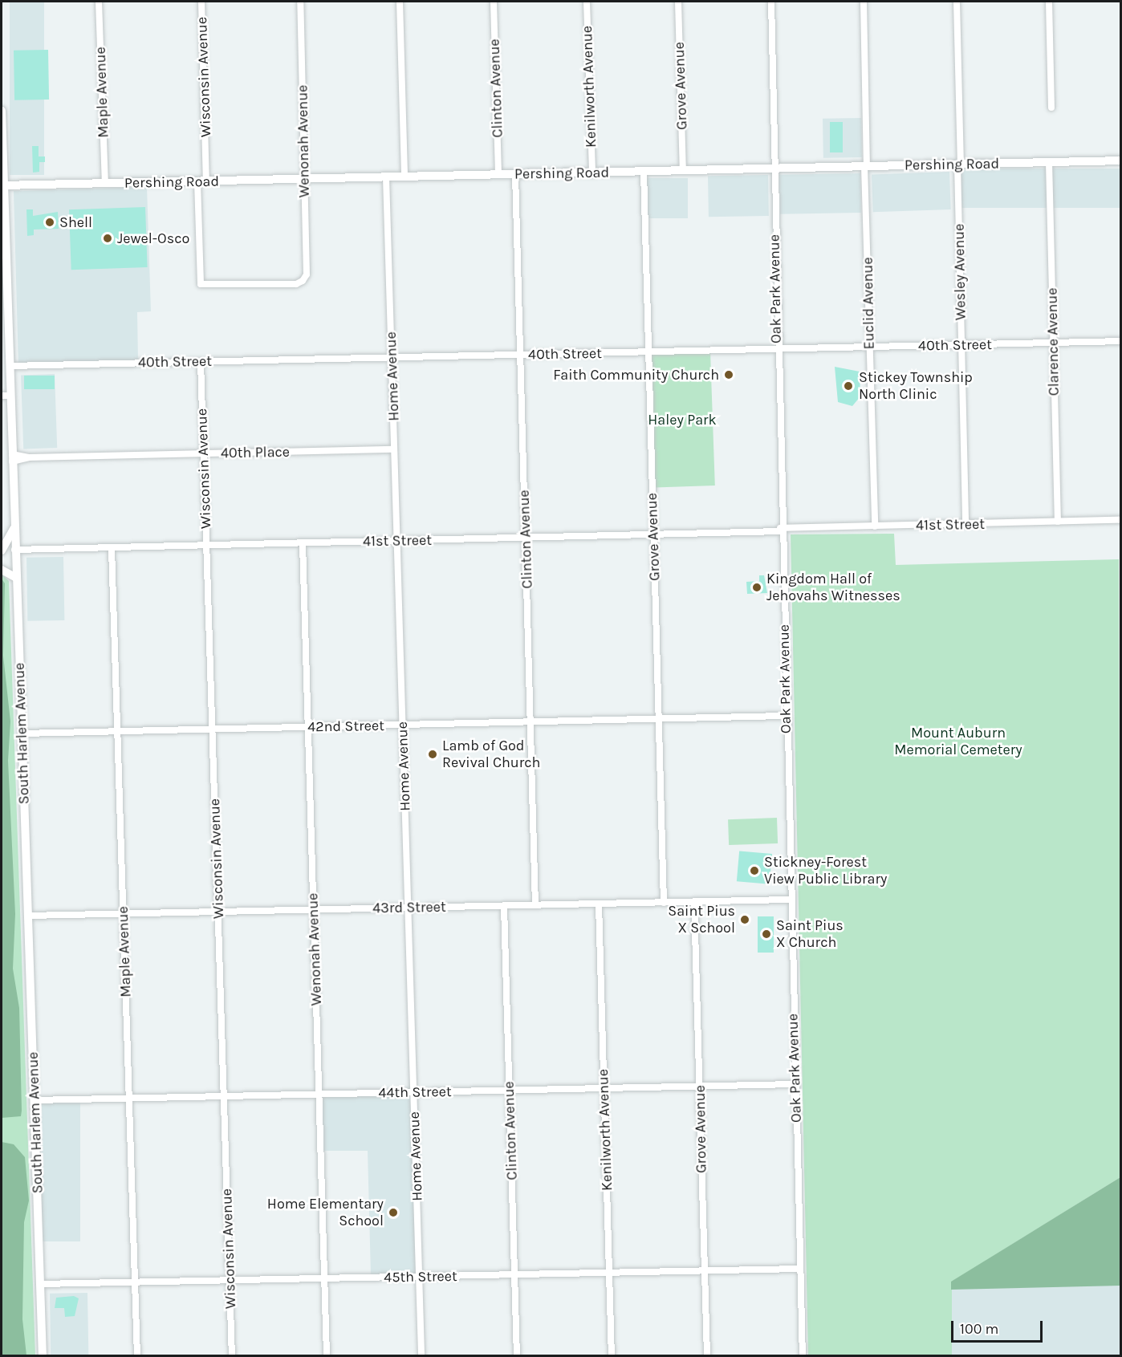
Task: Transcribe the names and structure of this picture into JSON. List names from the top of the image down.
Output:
{
  "streets": {
    "main road": ["Pershing Road", "South Harlem Avenue"],
    "street": [
      "Wisconsin Avenue",
      "Grove Avenue",
      "Kenilworth Avenue",
      "Clinton Avenue",
      "Maple Avenue",
      "Wenonah Avenue",
      "Wesley Avenue",
      "Oak Park Avenue",
      "Euclid Avenue",
      "Clarence Avenue",
      "40th Street",
      "Home Avenue",
      "40th Place",
      "41st Street",
      "42nd Street",
      "43rd Street",
      "44th Street",
      "45th Street"
    ]
  },
  "crossings": [
    ["Wisconsin Avenue", "Pershing Road"],
    ["Wisconsin Avenue", "40th Street"],
    ["Wisconsin Avenue", "40th Place"],
    ["Wisconsin Avenue", "41st Street"],
    ["Wisconsin Avenue", "42nd Street"],
    ["Wisconsin Avenue", "43rd Street"],
    ["Wisconsin Avenue", "44th Street"],
    ["Wisconsin Avenue", "45th Street"],
    ["Grove Avenue", "Pershing Road"],
    ["Grove Avenue", "40th Street"],
    ["Grove Avenue", "41st Street"],
    ["Grove Avenue", "42nd Street"],
    ["Grove Avenue", "43rd Street"],
    ["Grove Avenue", "44th Street"],
    ["Grove Avenue", "45th Street"],
    ["Kenilworth Avenue", "Pershing Road"],
    ["Kenilworth Avenue", "43rd Street"],
    ["Kenilworth Avenue", "44th Street"],
    ["Kenilworth Avenue", "45th Street"],
    ["Clinton Avenue", "Pershing Road"],
    ["Clinton Avenue", "40th Street"],
    ["Clinton Avenue", "41st Street"],
    ["Clinton Avenue", "42nd Street"],
    ["Clinton Avenue", "43rd Street"],
    ["Clinton Avenue", "44th Street"],
    ["Clinton Avenue", "45th Street"],
    ["Maple Avenue", "Pershing Road"],
    ["Maple Avenue", "41st Street"],
    ["Maple Avenue", "42nd Street"],
    ["Maple Avenue", "43rd Street"],
    ["Maple Avenue", "44th Street"],
    ["Maple Avenue", "45th Street"],
    ["Wenonah Avenue", "Pershing Road"],
    ["Wenonah Avenue", "41st Street"],
    ["Wenonah Avenue", "42nd Street"],
    ["Wenonah Avenue", "43rd Street"],
    ["Wenonah Avenue", "44th Street"],
    ["Wenonah Avenue", "45th Street"],
    ["Pershing Road", "Wesley Avenue"],
    ["Pershing Road", "Oak Park Avenue"],
    ["Pershing Road", "Euclid Avenue"],
    ["Pershing Road", "Clarence Avenue"],
    ["Pershing Road", "Home Avenue"],
    ["Pershing Road", "South Harlem Avenue"],
    ["Wesley Avenue", "40th Street"],
    ["Wesley Avenue", "41st Street"],
    ["Oak Park Avenue", "40th Street"],
    ["Oak Park Avenue", "41st Street"],
    ["Oak Park Avenue", "42nd Street"],
    ["Oak Park Avenue", "43rd Street"],
    ["Oak Park Avenue", "44th Street"],
    ["Oak Park Avenue", "45th Street"],
    ["Euclid Avenue", "40th Street"],
    ["Euclid Avenue", "41st Street"],
    ["Clarence Avenue", "40th Street"],
    ["Clarence Avenue", "41st Street"],
    ["40th Street", "Home Avenue"],
    ["40th Street", "South Harlem Avenue"],
    ["Home Avenue", "40th Place"],
    ["Home Avenue", "41st Street"],
    ["Home Avenue", "42nd Street"],
    ["Home Avenue", "43rd Street"],
    ["Home Avenue", "44th Street"],
    ["Home Avenue", "45th Street"],
    ["40th Place", "South Harlem Avenue"],
    ["41st Street", "South Harlem Avenue"],
    ["42nd Street", "South Harlem Avenue"],
    ["South Harlem Avenue", "43rd Street"],
    ["South Harlem Avenue", "44th Street"],
    ["South Harlem Avenue", "45th Street"]
  ],
  "parks": ["Haley Park", "Mount Auburn Memorial Cemetery"],
  "places": [
    "Shell",
    "Jewel-Osco",
    "Faith Community Church",
    "Stickey Township North Clinic",
    "Kingdom Hall of Jehovahs Witnesses",
    "Lamb of God Revival Church",
    "Stickney-Forest View Public Library",
    "Saint Pius X School",
    "Saint Pius X Church",
    "Home Elementary School"
  ],
  "scale_bar": "100 m"
}
